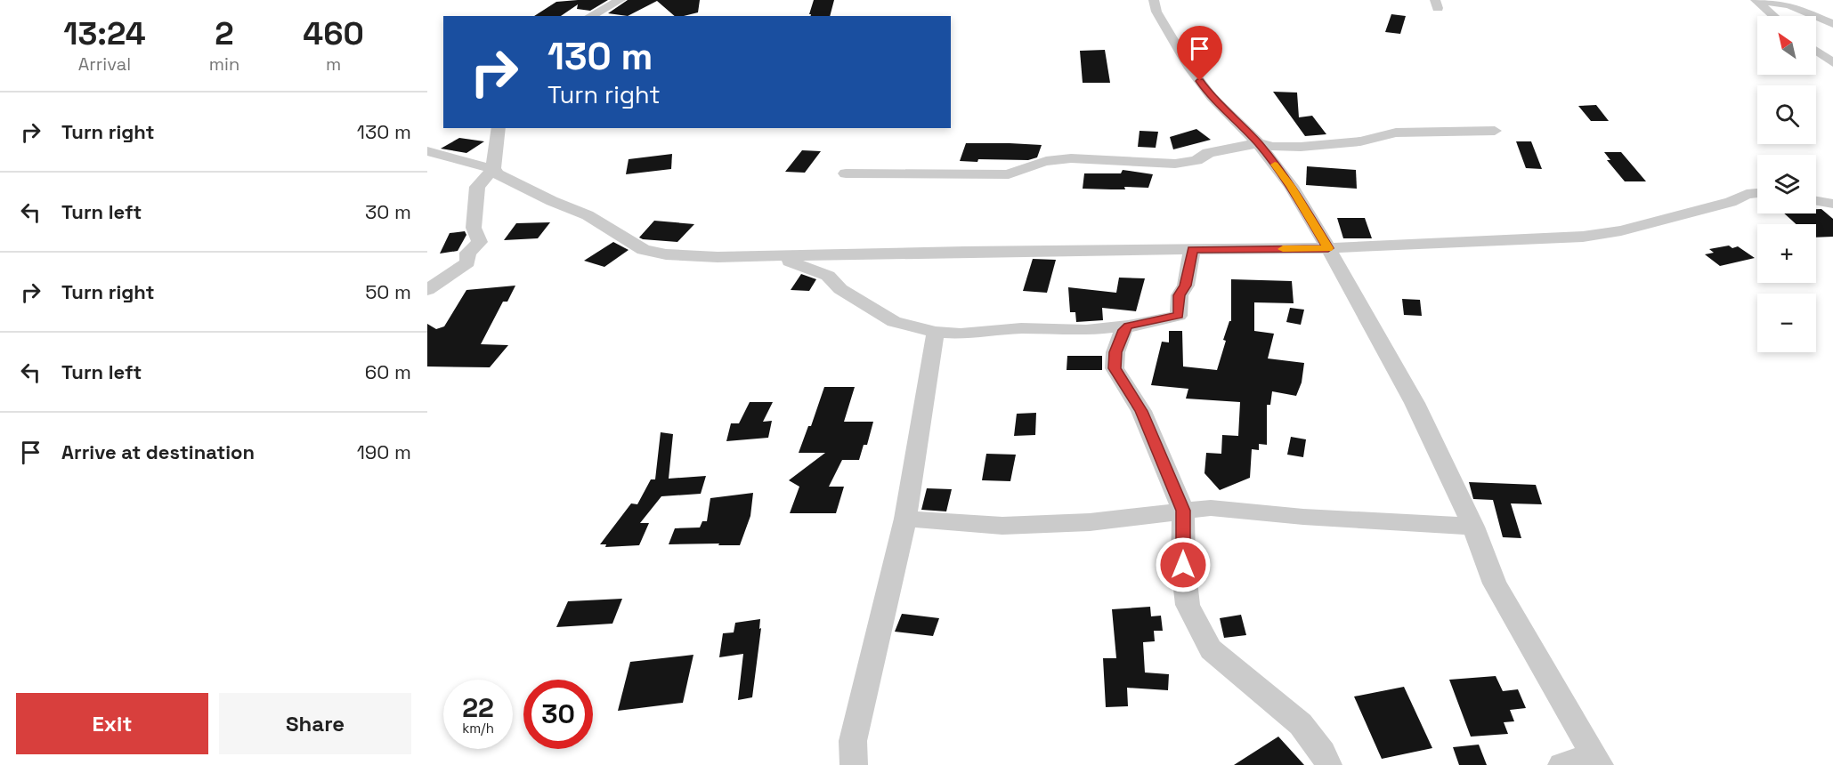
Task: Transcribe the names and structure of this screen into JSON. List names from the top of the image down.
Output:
{
  "north": "top left",
  "page": {
    "eta": [
      "13:24",
      "Arrival",
      "2",
      "min",
      "460",
      "m"
    ],
    "map_buttons": ["+", "−"],
    "turn": ["130 m", "Turn right"],
    "list": [
      {
        "name": "Turn right",
        "value": "130 m"
      },
      {
        "name": "Turn left",
        "value": "30 m"
      },
      {
        "name": "Turn right",
        "value": "50 m"
      },
      {
        "name": "Turn left",
        "value": "60 m"
      },
      {
        "name": "Arrive at destination",
        "value": "190 m"
      }
    ],
    "speed": "22 km/h",
    "limit": "30",
    "buttons": ["Exit", "Share"]
  }
}
